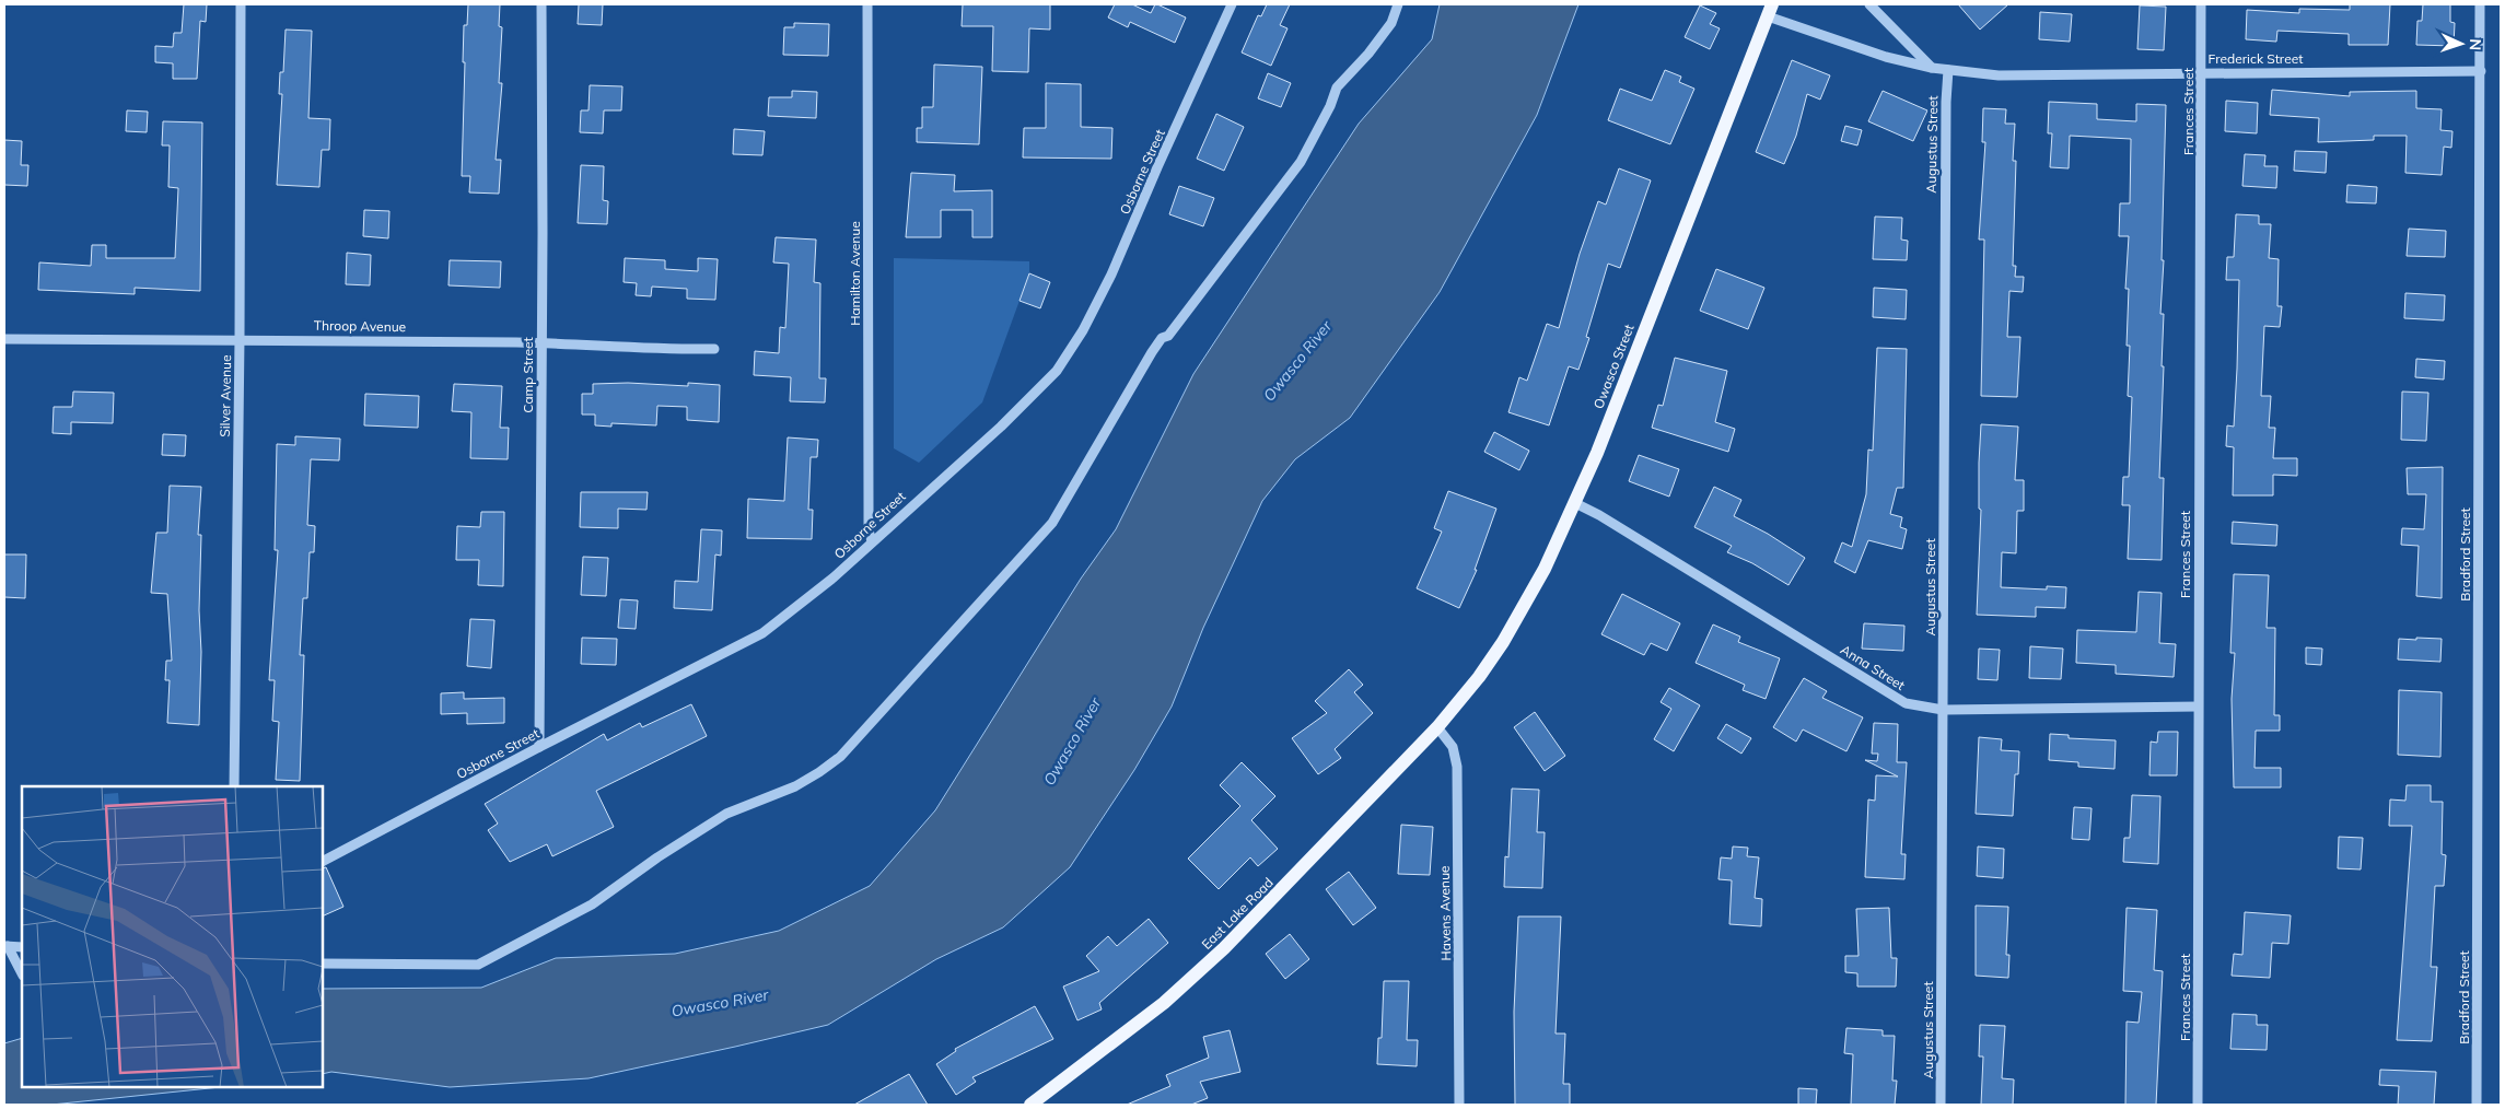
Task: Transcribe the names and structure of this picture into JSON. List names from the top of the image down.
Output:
{
  "streets": {
    "main road": ["Owasco Street", "East Lake Road"],
    "street": [
      "Frederick Street",
      "Frances Street",
      "Augustus Street",
      "Osborne Street",
      "Hamilton Avenue",
      "Throop Avenue",
      "Camp Street",
      "Silver Avenue",
      "Bradford Street",
      "Anna Street",
      "Havens Avenue"
    ]
  },
  "crossings": [
    ["Frederick Street", "Frances Street"],
    ["Frederick Street", "Augustus Street"],
    ["Frederick Street", "Owasco Street"],
    ["Frederick Street", "Bradford Street"],
    ["Frances Street", "Anna Street"],
    ["Augustus Street", "Anna Street"],
    ["Osborne Street", "Hamilton Avenue"],
    ["Osborne Street", "Camp Street"],
    ["Throop Avenue", "Camp Street"],
    ["Throop Avenue", "Silver Avenue"],
    ["Owasco Street", "Anna Street"],
    ["Owasco Street", "East Lake Road"],
    ["Owasco Street", "Havens Avenue"],
    ["East Lake Road", "Havens Avenue"]
  ],
  "water": ["Owasco River"],
  "north": "right"
}
